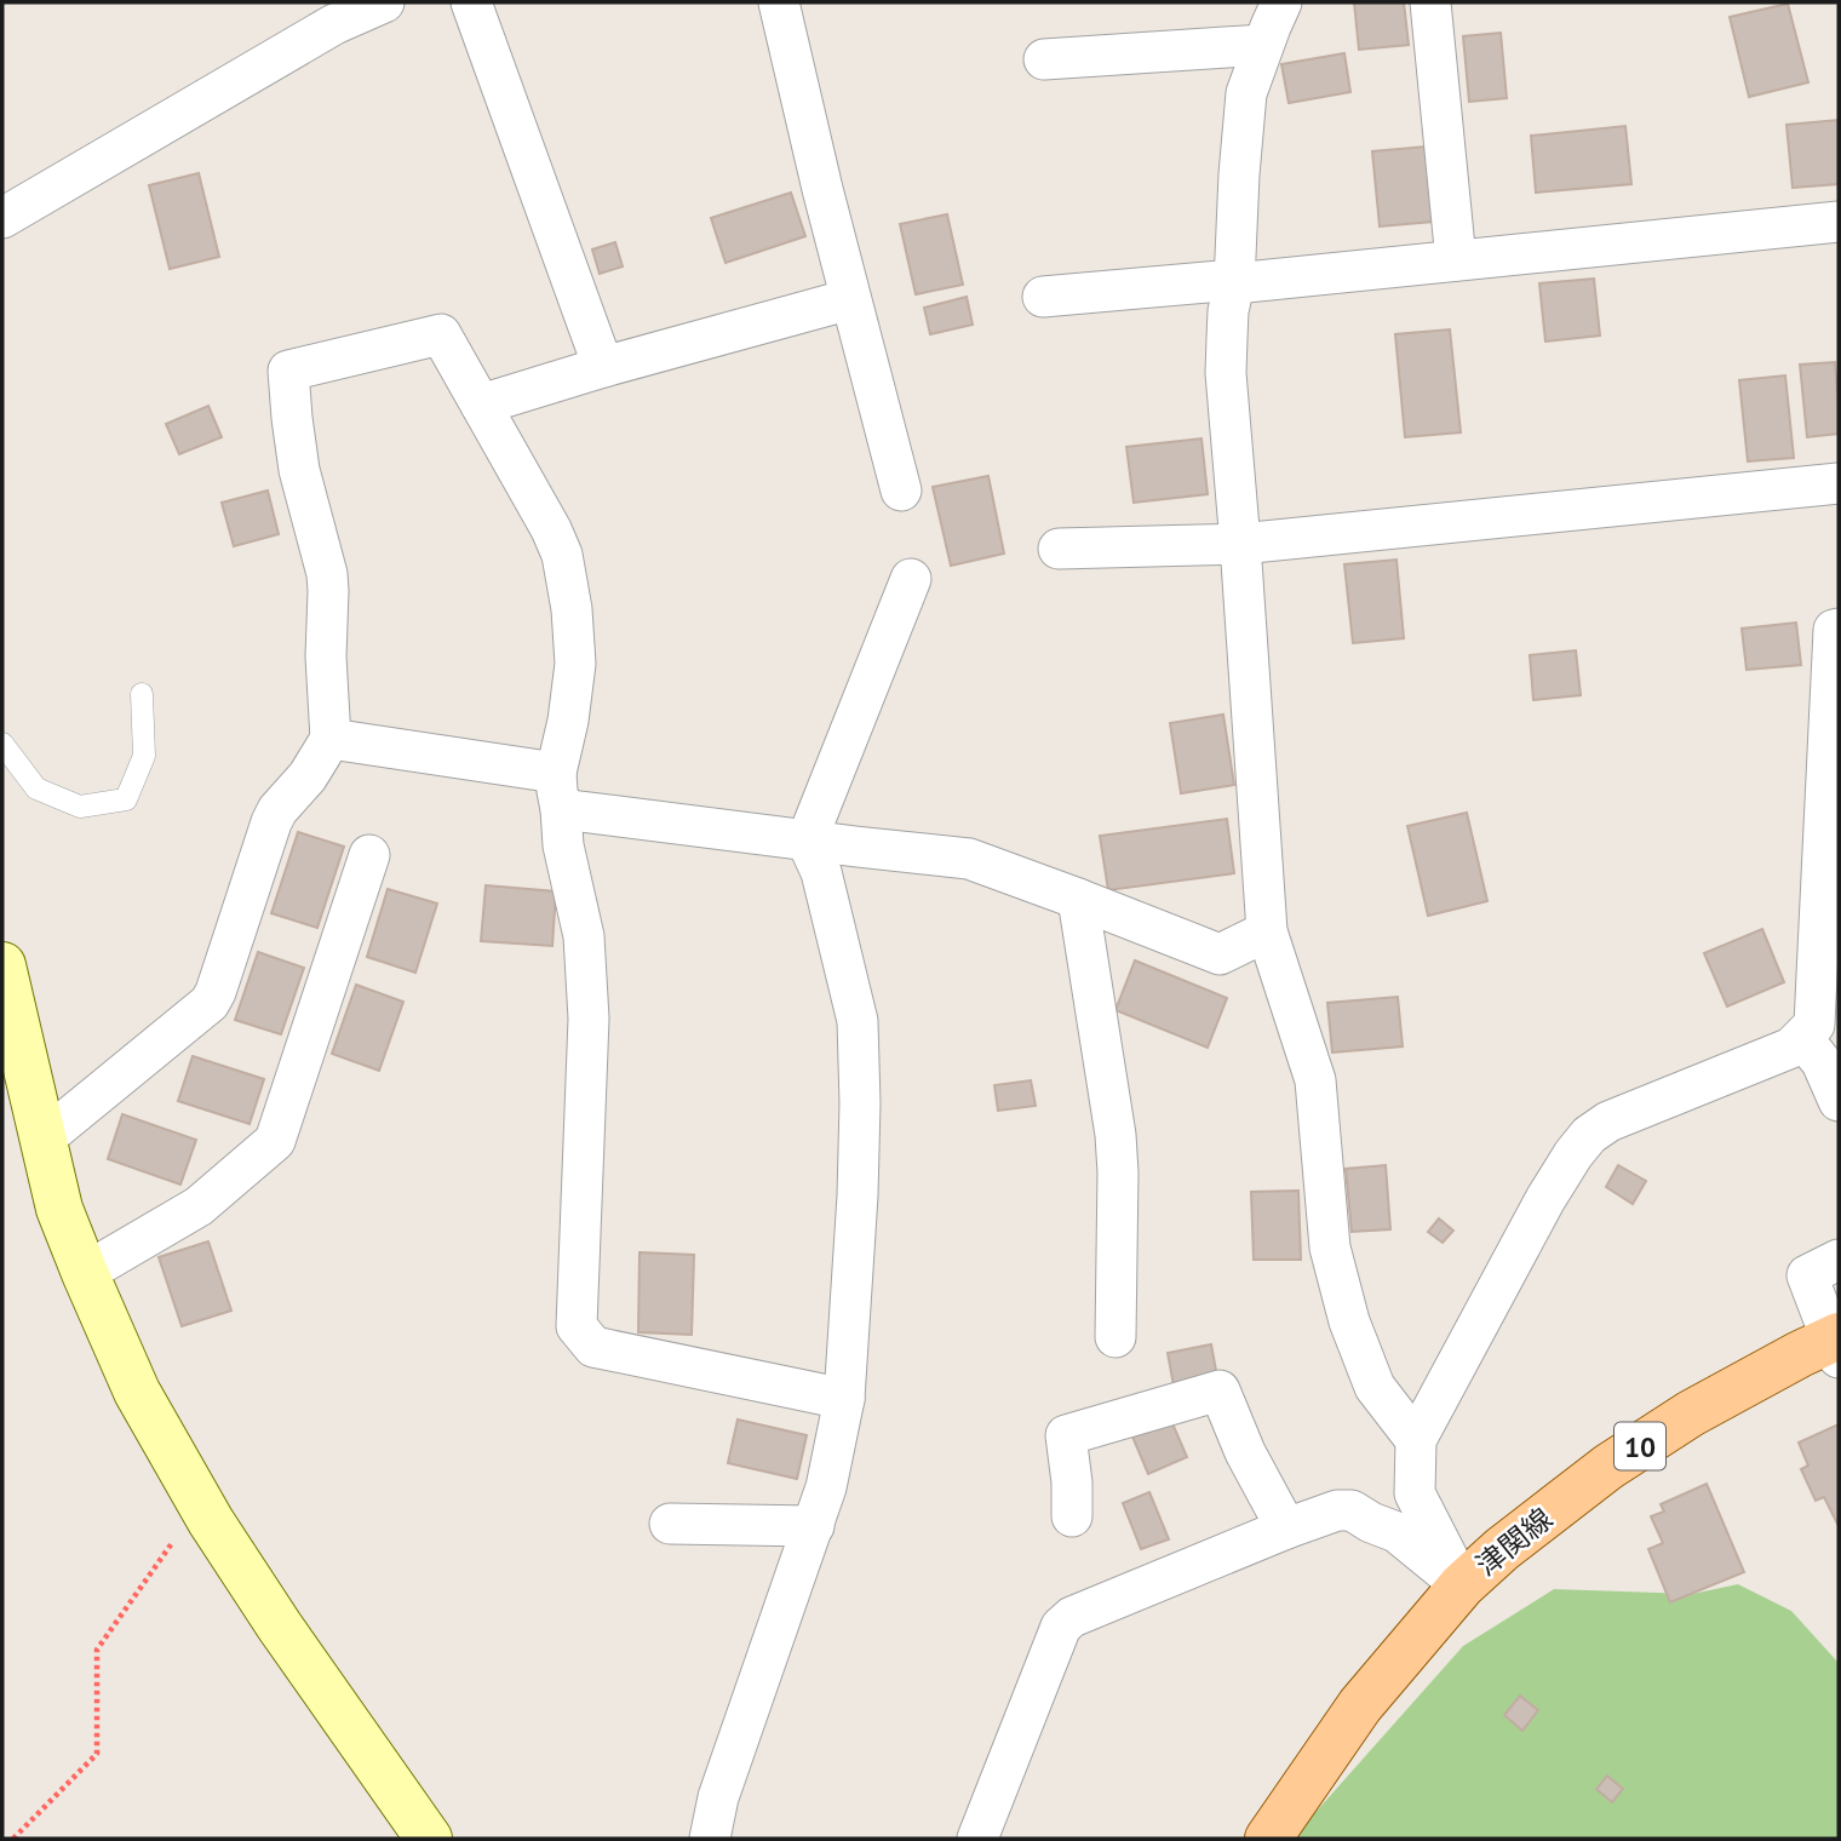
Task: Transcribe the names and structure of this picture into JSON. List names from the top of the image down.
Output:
{
  "streets": {
    "main road": ["10", "津関線"]
  }
}
